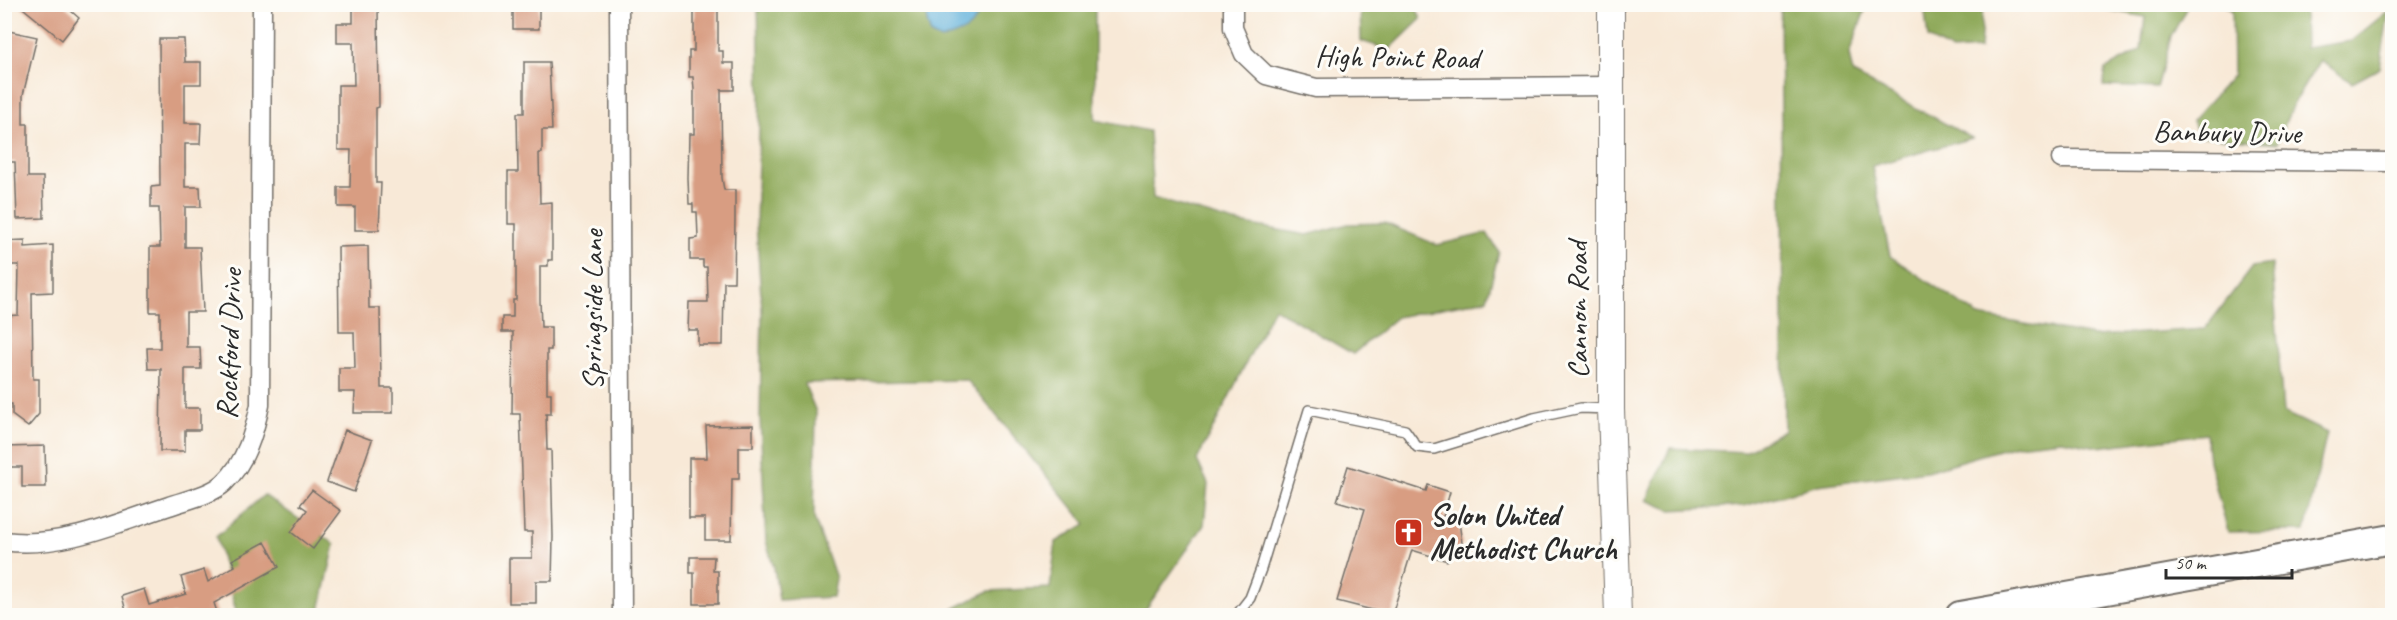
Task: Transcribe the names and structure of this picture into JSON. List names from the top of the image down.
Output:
{
  "streets": {
    "main road": ["Cannon Road"],
    "street": [
      "High Point Road",
      "Banbury Drive",
      "Springside Lane",
      "Rockford Drive"
    ]
  },
  "crossings": [
    ["High Point Road", "Cannon Road"]
  ],
  "places": {
    "church": ["Solon United Methodist Church"]
  },
  "scale_bar": "50 m"
}
